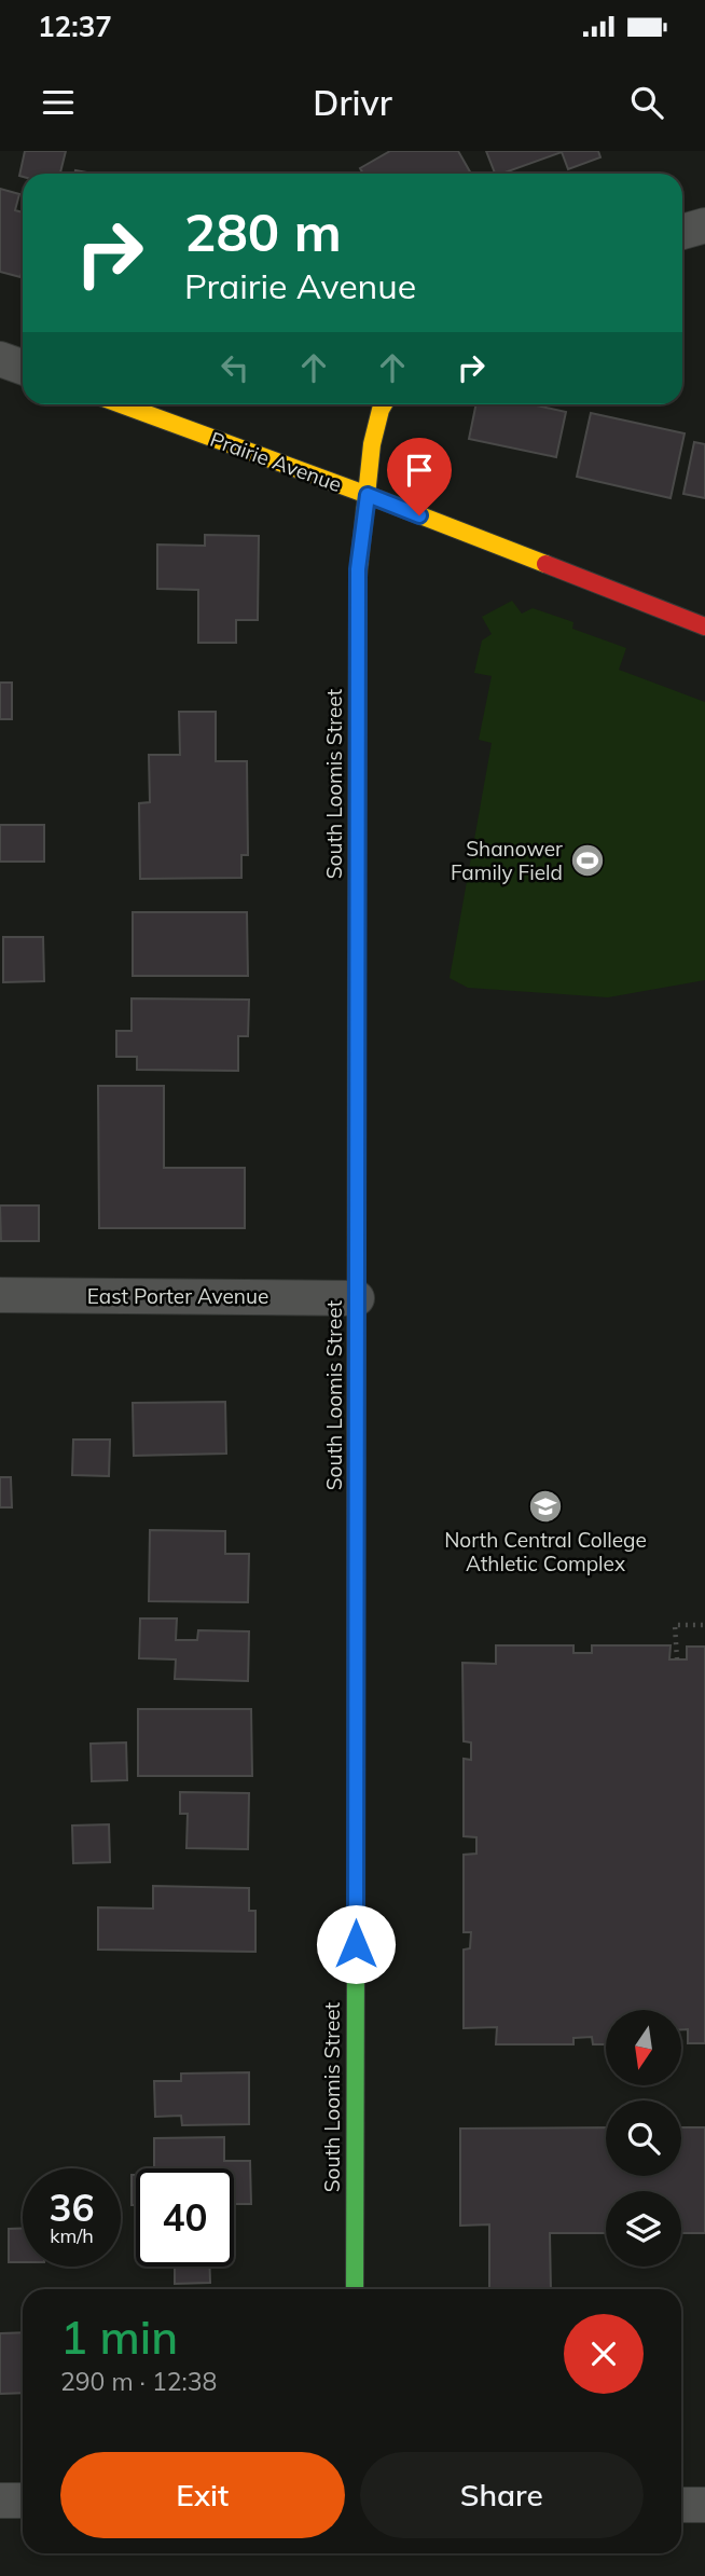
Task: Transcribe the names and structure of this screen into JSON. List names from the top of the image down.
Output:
{
  "streets": {
    "street": ["Prairie Avenue", "South Loomis Street", "East Porter Avenue"]
  },
  "crossings": [
    ["Prairie Avenue", "South Loomis Street"],
    ["South Loomis Street", "East Porter Avenue"]
  ],
  "places": {
    "sports": ["Shanower Family Field"],
    "school or university": ["North Central College Athletic Complex"]
  },
  "north": "bottom",
  "page": {
    "status": "12:37",
    "header": "Drivr",
    "turn": ["280 m", "Prairie Avenue"],
    "speed": "36 km/h",
    "limit": "40",
    "heading": ["1 min", "290 m · 12:38"],
    "buttons": ["Exit", "Share"]
  }
}
